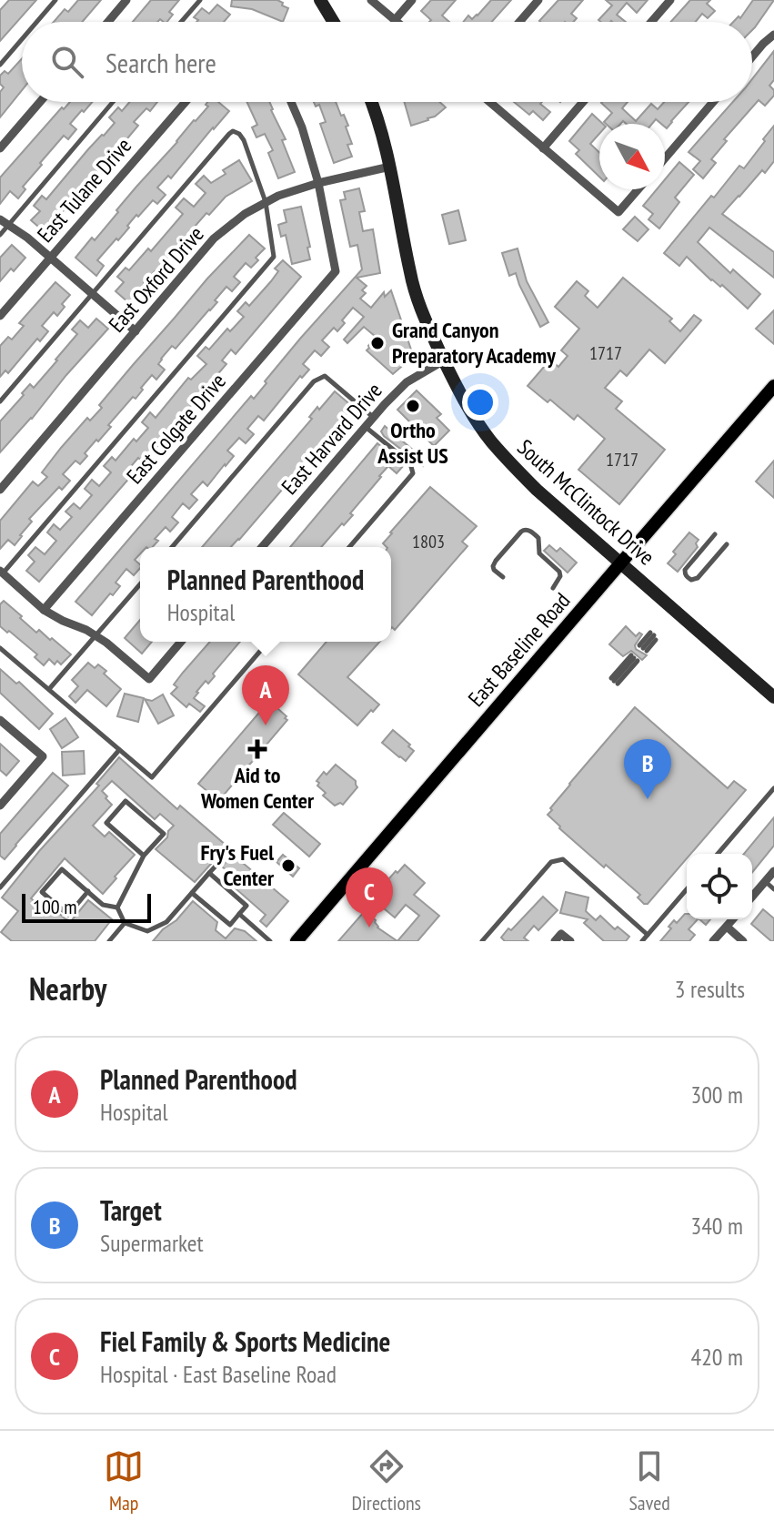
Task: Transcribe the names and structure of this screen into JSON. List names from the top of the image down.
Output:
{
  "streets": {
    "main road": ["South McClintock Drive", "East Baseline Road"],
    "street": [
      "East Tulane Drive",
      "East Oxford Drive",
      "East Colgate Drive",
      "East Harvard Drive"
    ]
  },
  "crossings": [
    ["East Oxford Drive", "East Colgate Drive"],
    ["East Oxford Drive", "South McClintock Drive"],
    ["East Harvard Drive", "South McClintock Drive"],
    ["South McClintock Drive", "East Baseline Road"]
  ],
  "places": {
    "other": ["Grand Canyon Preparatory Academy", "Ortho Assist US", "Fry's Fuel Center"],
    "health": ["Aid to Women Center"]
  },
  "house_numbers": ["1717", "1717", "1803"],
  "scale_bar": "100 m",
  "north": "bottom right",
  "page": {
    "search": "Search here",
    "popup": ["Planned Parenthood", "Hospital"],
    "pins": ["A", "B", "C"],
    "scale": "100 m",
    "heading": ["Nearby", "3 results"],
    "list": [
      {
        "mark": "A",
        "name": "Planned Parenthood",
        "note": "Hospital",
        "value": "300 m"
      },
      {
        "mark": "B",
        "name": "Target",
        "note": "Supermarket",
        "value": "340 m"
      },
      {
        "mark": "C",
        "name": "Fiel Family & Sports Medicine",
        "note": "Hospital · East Baseline Road",
        "value": "420 m"
      }
    ],
    "nav": ["Map", "Directions", "Saved"]
  }
}
